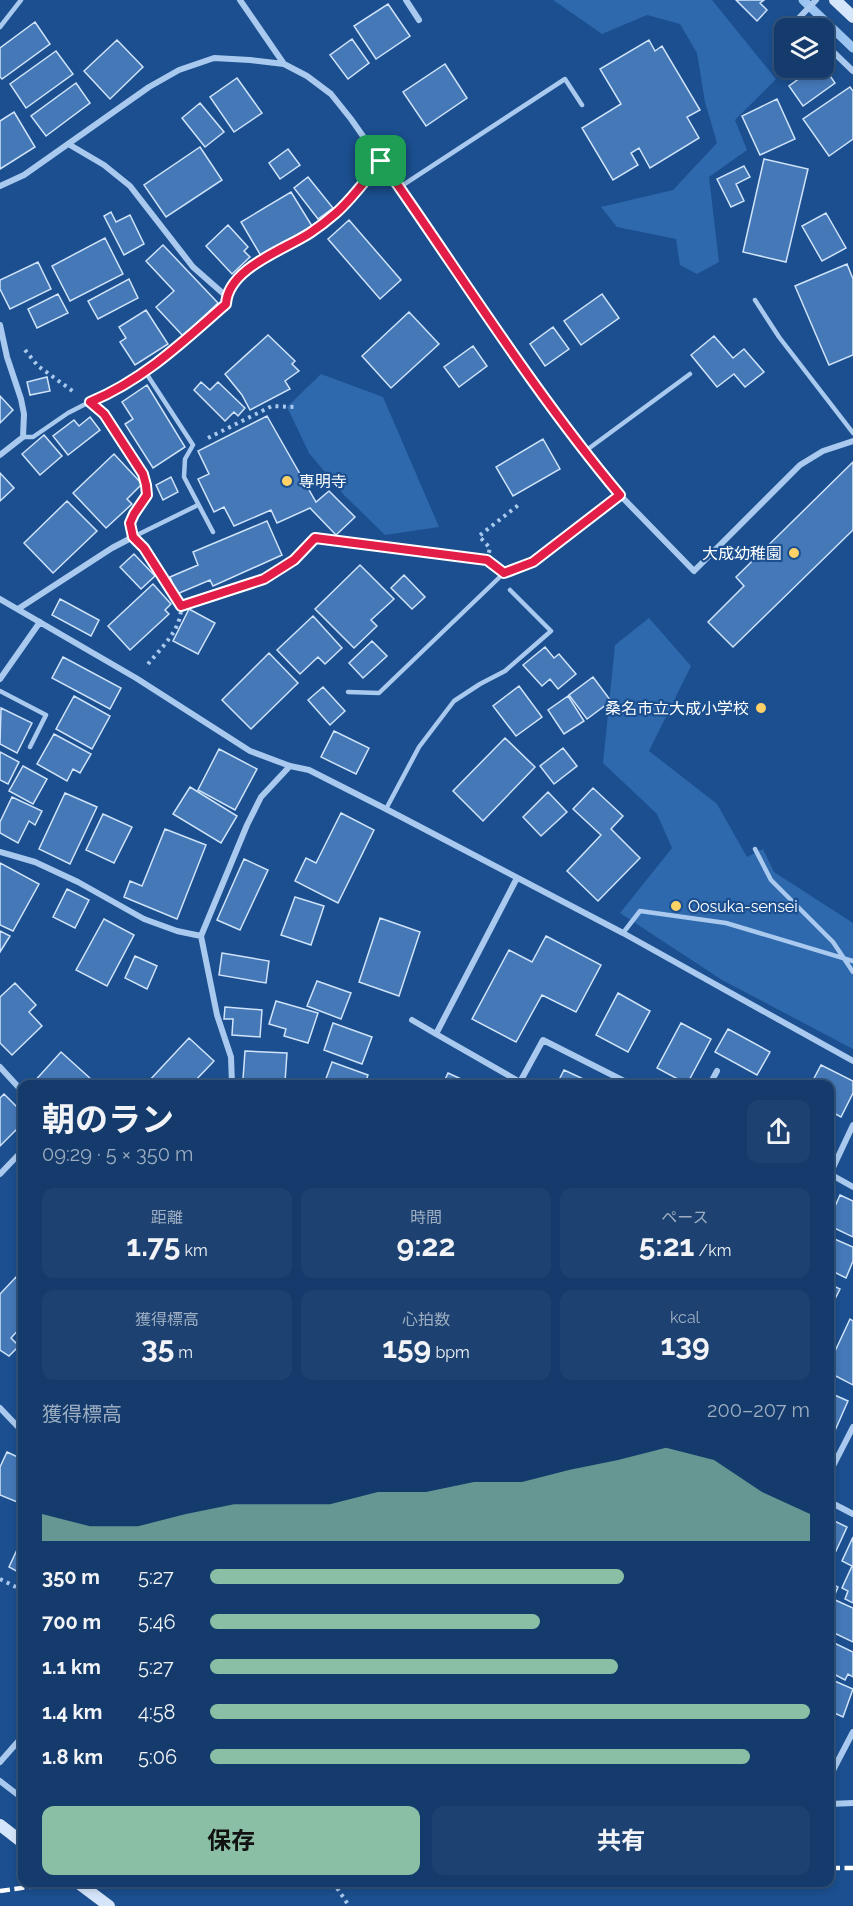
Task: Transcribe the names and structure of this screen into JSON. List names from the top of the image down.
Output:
{
  "places": [
    "専明寺",
    "大成幼稚園",
    "桑名市立大成小学校",
    "Oosuka-sensei"
  ],
  "page": {
    "heading": ["朝のラン", "09:29 · 5 × 350 m"],
    "stats": [
      ["距離", "1.75 km"],
      ["時間", "9:22"],
      ["ペース", "5:21 /km"],
      ["獲得標高", "35 m"],
      ["心拍数", "159 bpm"],
      ["kcal", "139"]
    ],
    "chart": ["獲得標高", "200–207 m"],
    "list": [
      {
        "name": "350 m",
        "note": "5:27"
      },
      {
        "name": "700 m",
        "note": "5:46"
      },
      {
        "name": "1.1 km",
        "note": "5:27"
      },
      {
        "name": "1.4 km",
        "note": "4:58"
      },
      {
        "name": "1.8 km",
        "note": "5:06"
      }
    ],
    "buttons": ["保存", "共有"]
  }
}
